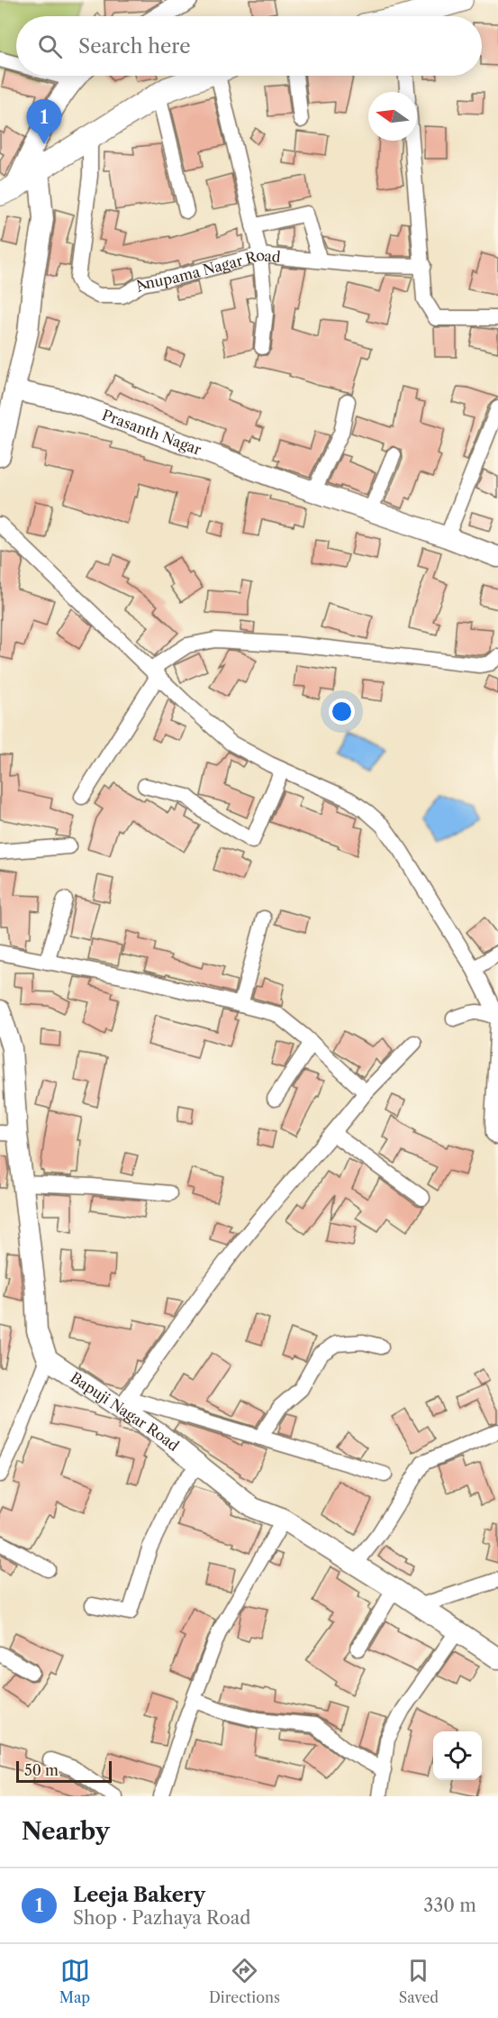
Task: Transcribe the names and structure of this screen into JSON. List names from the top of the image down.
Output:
{
  "streets": {
    "street": ["Anupama Nagar Road", "Prasanth Nagar", "Bapuji Nagar Road"]
  },
  "scale_bar": "50 m",
  "north": "left",
  "page": {
    "search": "Search here",
    "pins": "1",
    "scale": "50 m",
    "heading": "Nearby",
    "list": [
      {
        "mark": "1",
        "name": "Leeja Bakery",
        "note": "Shop · Pazhaya Road",
        "value": "330 m"
      }
    ],
    "nav": ["Map", "Directions", "Saved"]
  }
}
